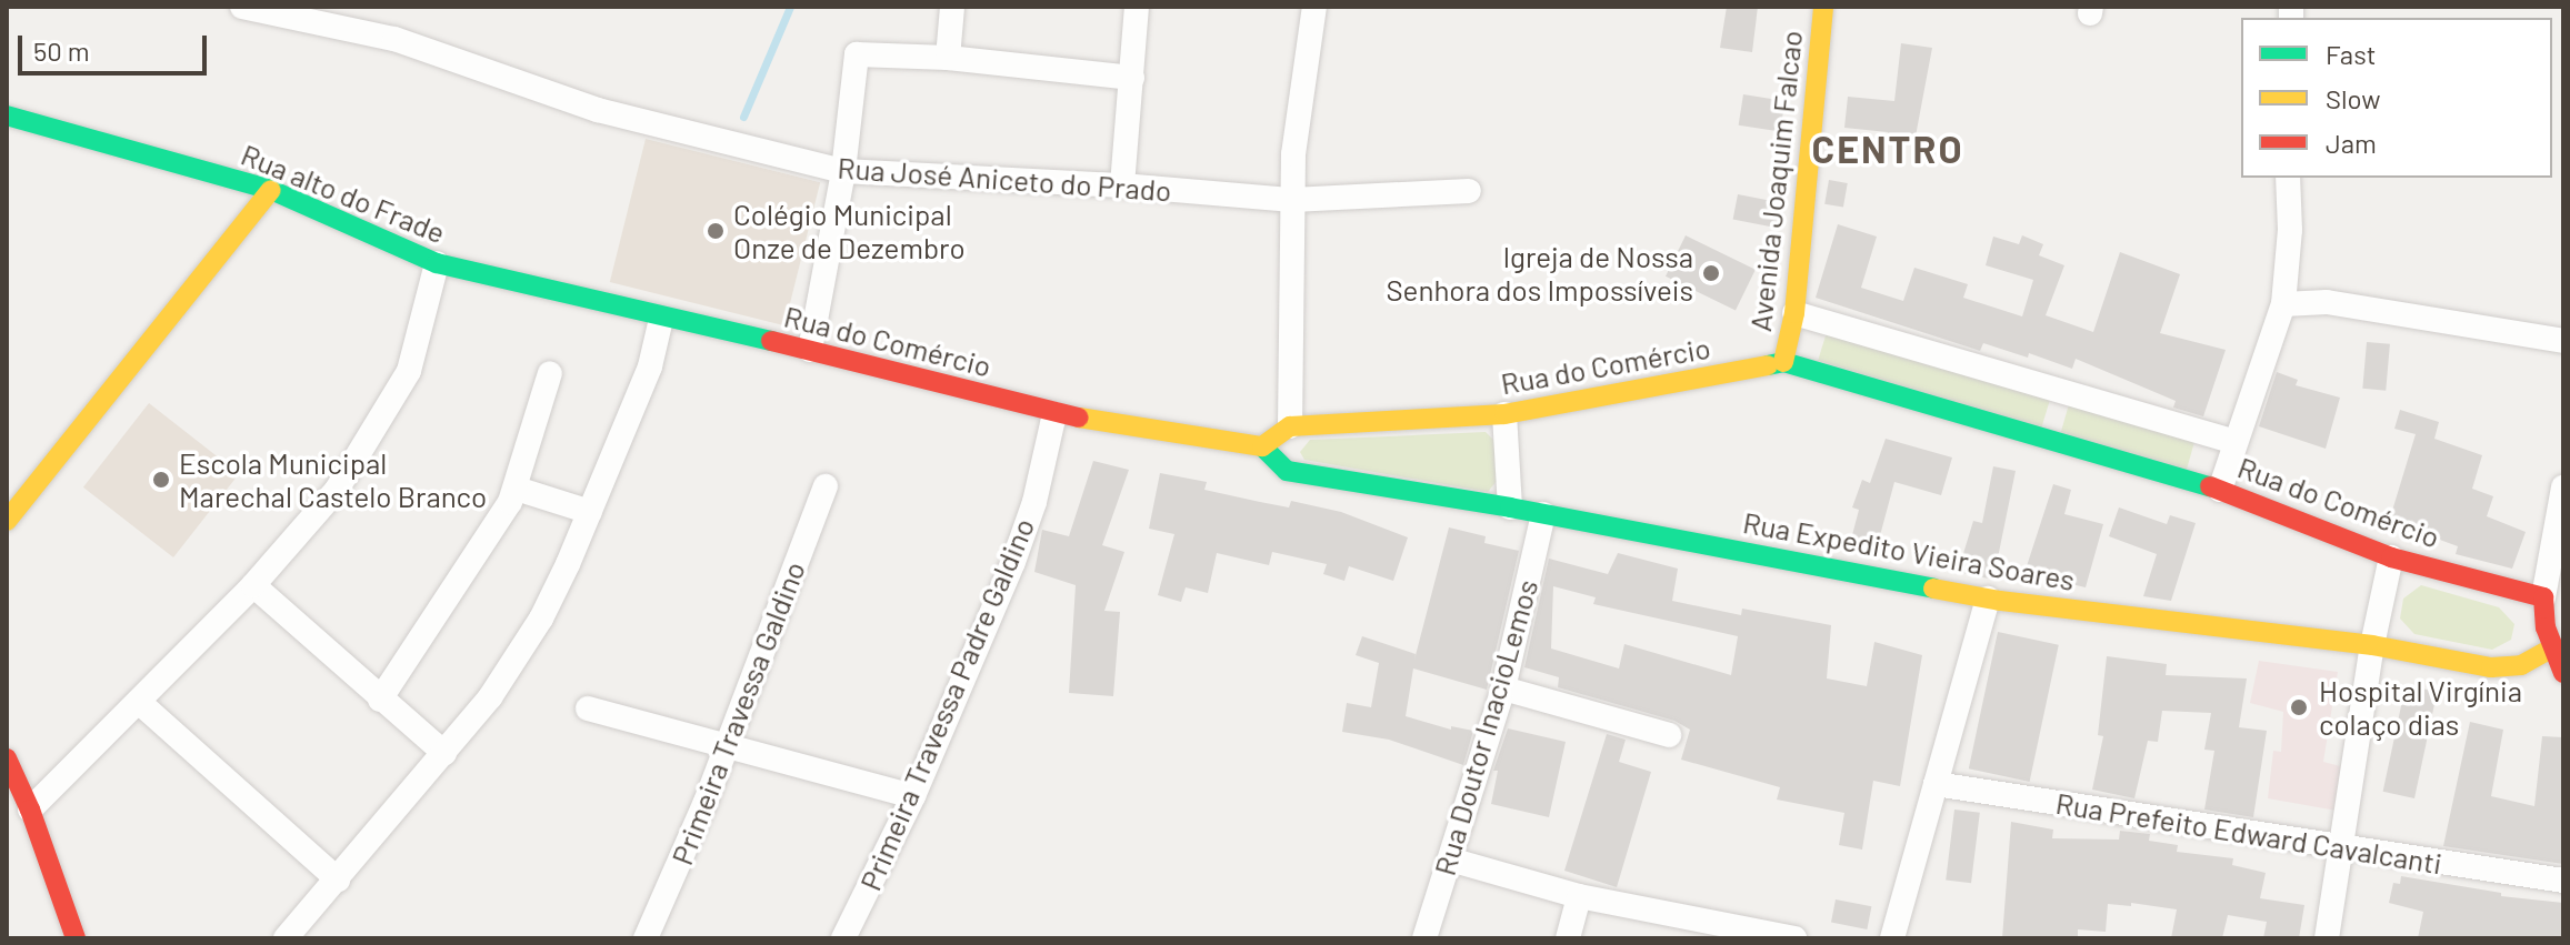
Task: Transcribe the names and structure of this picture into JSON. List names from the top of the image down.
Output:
{
  "streets": {
    "main road": [
      "Avenida Joaquim Falcao",
      "Rua alto do Frade",
      "Rua do Comércio",
      "Rua Expedito Vieira Soares"
    ],
    "street": [
      "Rua José Aniceto do Prado",
      "Primeira Travessa Padre Galdino",
      "Primeira Travessa Galdino",
      "Rua Doutor InacioLemos",
      "Rua Prefeito Edward Cavalcanti"
    ]
  },
  "crossings": [
    ["Avenida Joaquim Falcao", "Rua do Comércio"],
    ["Rua alto do Frade", "Rua do Comércio"],
    ["Rua do Comércio", "Rua Expedito Vieira Soares"],
    ["Rua do Comércio", "Primeira Travessa Padre Galdino"],
    ["Rua Expedito Vieira Soares", "Rua Doutor InacioLemos"]
  ],
  "districts": ["CENTRO"],
  "places": [
    "Colégio Municipal Onze de Dezembro",
    "Igreja de Nossa Senhora dos Impossíveis",
    "Escola Municipal Marechal Castelo Branco",
    "Hospital Virgínia colaço dias"
  ],
  "legend": ["Fast", "Slow", "Jam"],
  "scale_bar": "50 m"
}
